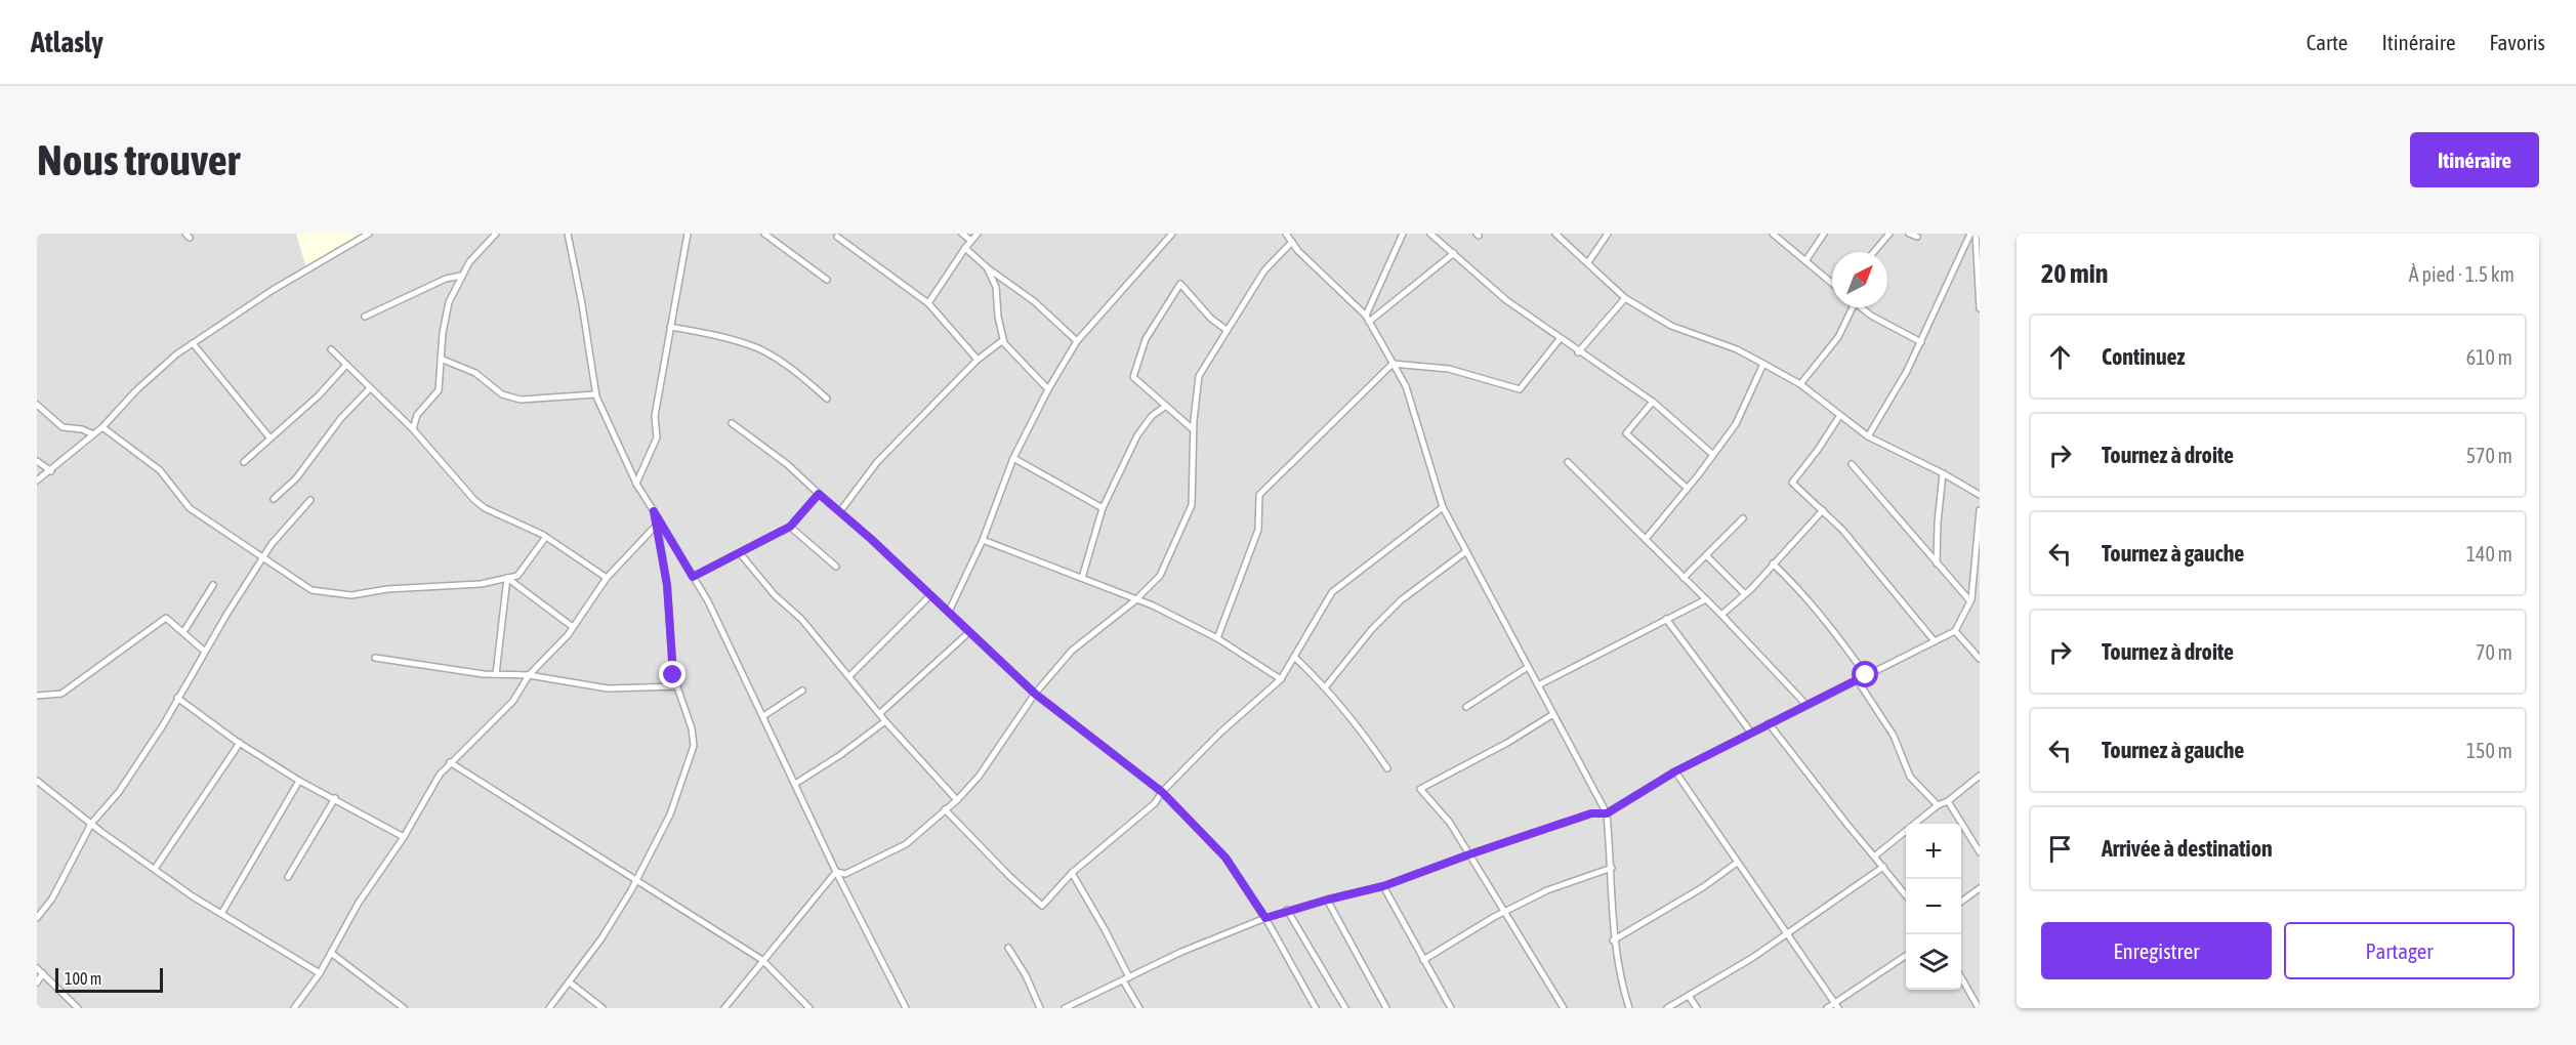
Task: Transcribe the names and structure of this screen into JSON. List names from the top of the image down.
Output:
{
  "scale_bar": "100 m",
  "north": "top right",
  "page": {
    "header": "Atlasly",
    "nav": ["Carte", "Itinéraire", "Favoris"],
    "buttons": [
      "Itinéraire",
      ["Enregistrer", "Partager"]
    ],
    "title": "Nous trouver",
    "heading": ["20 min", "À pied · 1.5 km"],
    "list": [
      ["Continuez", "610 m"],
      ["Tournez à droite", "570 m"],
      ["Tournez à gauche", "140 m"],
      ["Tournez à droite", "70 m"],
      ["Tournez à gauche", "150 m"],
      "Arrivée à destination"
    ],
    "map_buttons": ["+", "−"],
    "scale": "100 m"
  }
}
